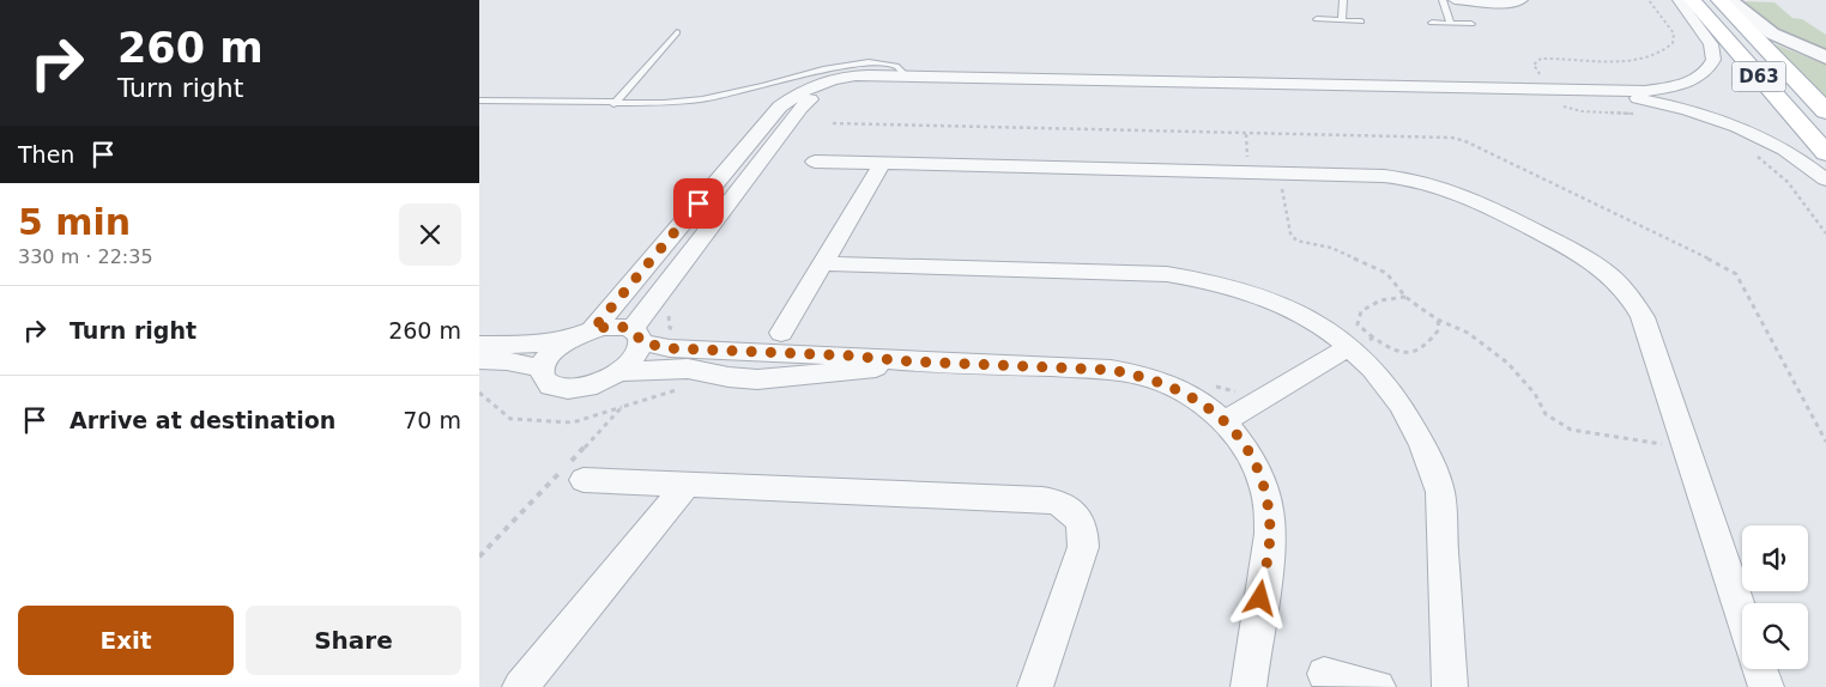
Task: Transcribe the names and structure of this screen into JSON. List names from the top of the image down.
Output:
{
  "streets": {
    "main road": ["D63"]
  },
  "page": {
    "turn": ["260 m", "Turn right"],
    "then": "Then",
    "heading": ["5 min", "330 m · 22:35"],
    "list": [
      {
        "name": "Turn right",
        "value": "260 m"
      },
      {
        "name": "Arrive at destination",
        "value": "70 m"
      }
    ],
    "buttons": ["Exit", "Share"]
  }
}
